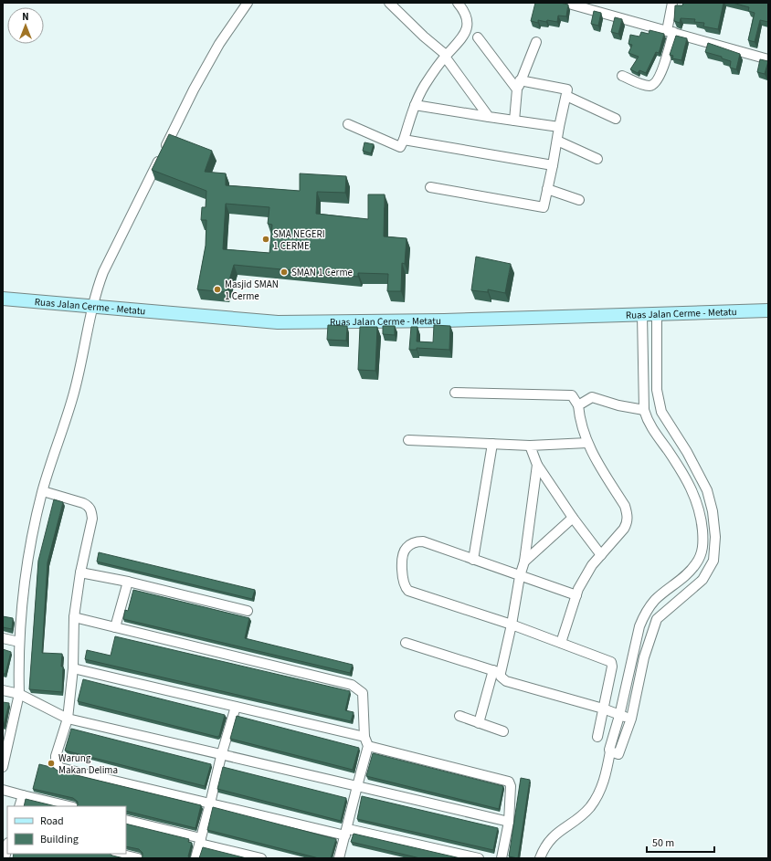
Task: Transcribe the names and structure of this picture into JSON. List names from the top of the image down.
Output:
{
  "streets": {
    "main road": ["Ruas Jalan Cerme - Metatu"]
  },
  "places": [
    "SMA NEGERI 1 CERME",
    "SMAN 1 Cerme",
    "Masjid SMAN 1 Cerme",
    "Warung Makan Delima"
  ],
  "legend": ["Road", "Building"],
  "scale_bar": "50 m",
  "north": "top"
}
